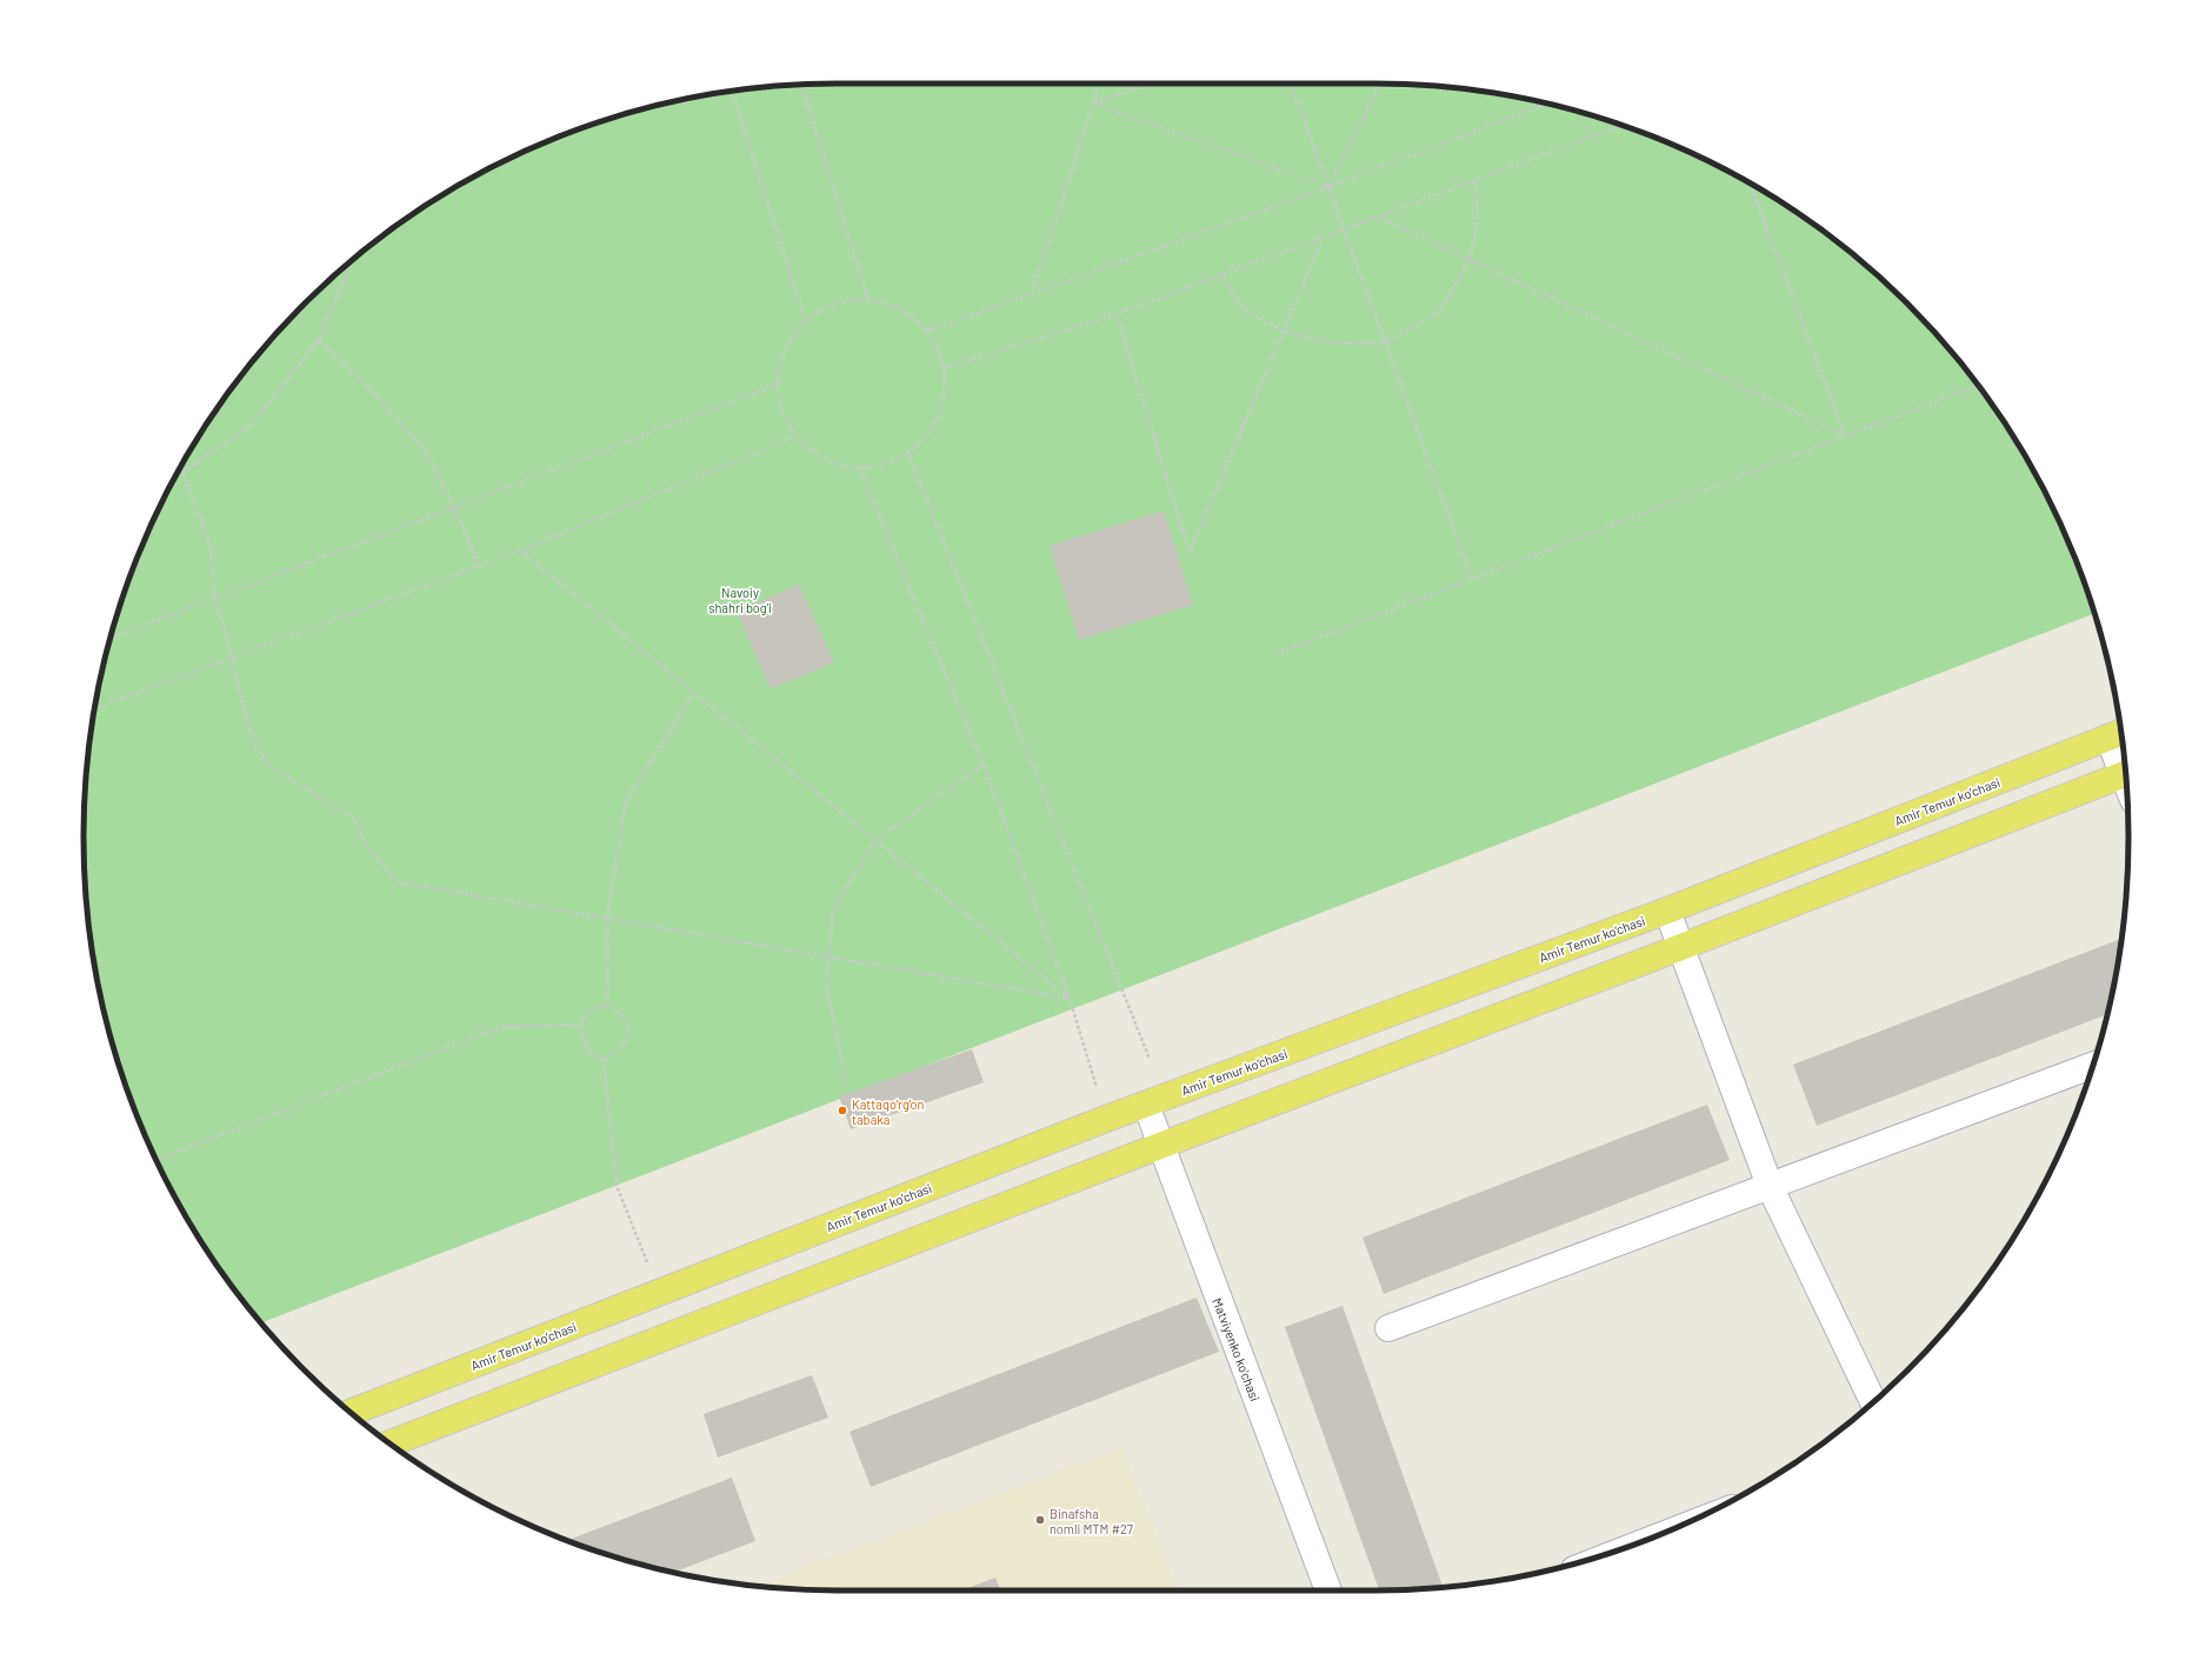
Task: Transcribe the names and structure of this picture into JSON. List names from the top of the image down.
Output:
{
  "streets": {
    "main road": ["Amir Temur ko‘chasi"],
    "street": ["Matviyenko ko'chasi"]
  },
  "crossings": [
    ["Amir Temur ko‘chasi", "Matviyenko ko'chasi"]
  ],
  "parks": ["Navoiy shahri bog'i"],
  "places": ["Kattaqo'rg'on tabaka", "Binafsha nomli MTM #27"]
}
